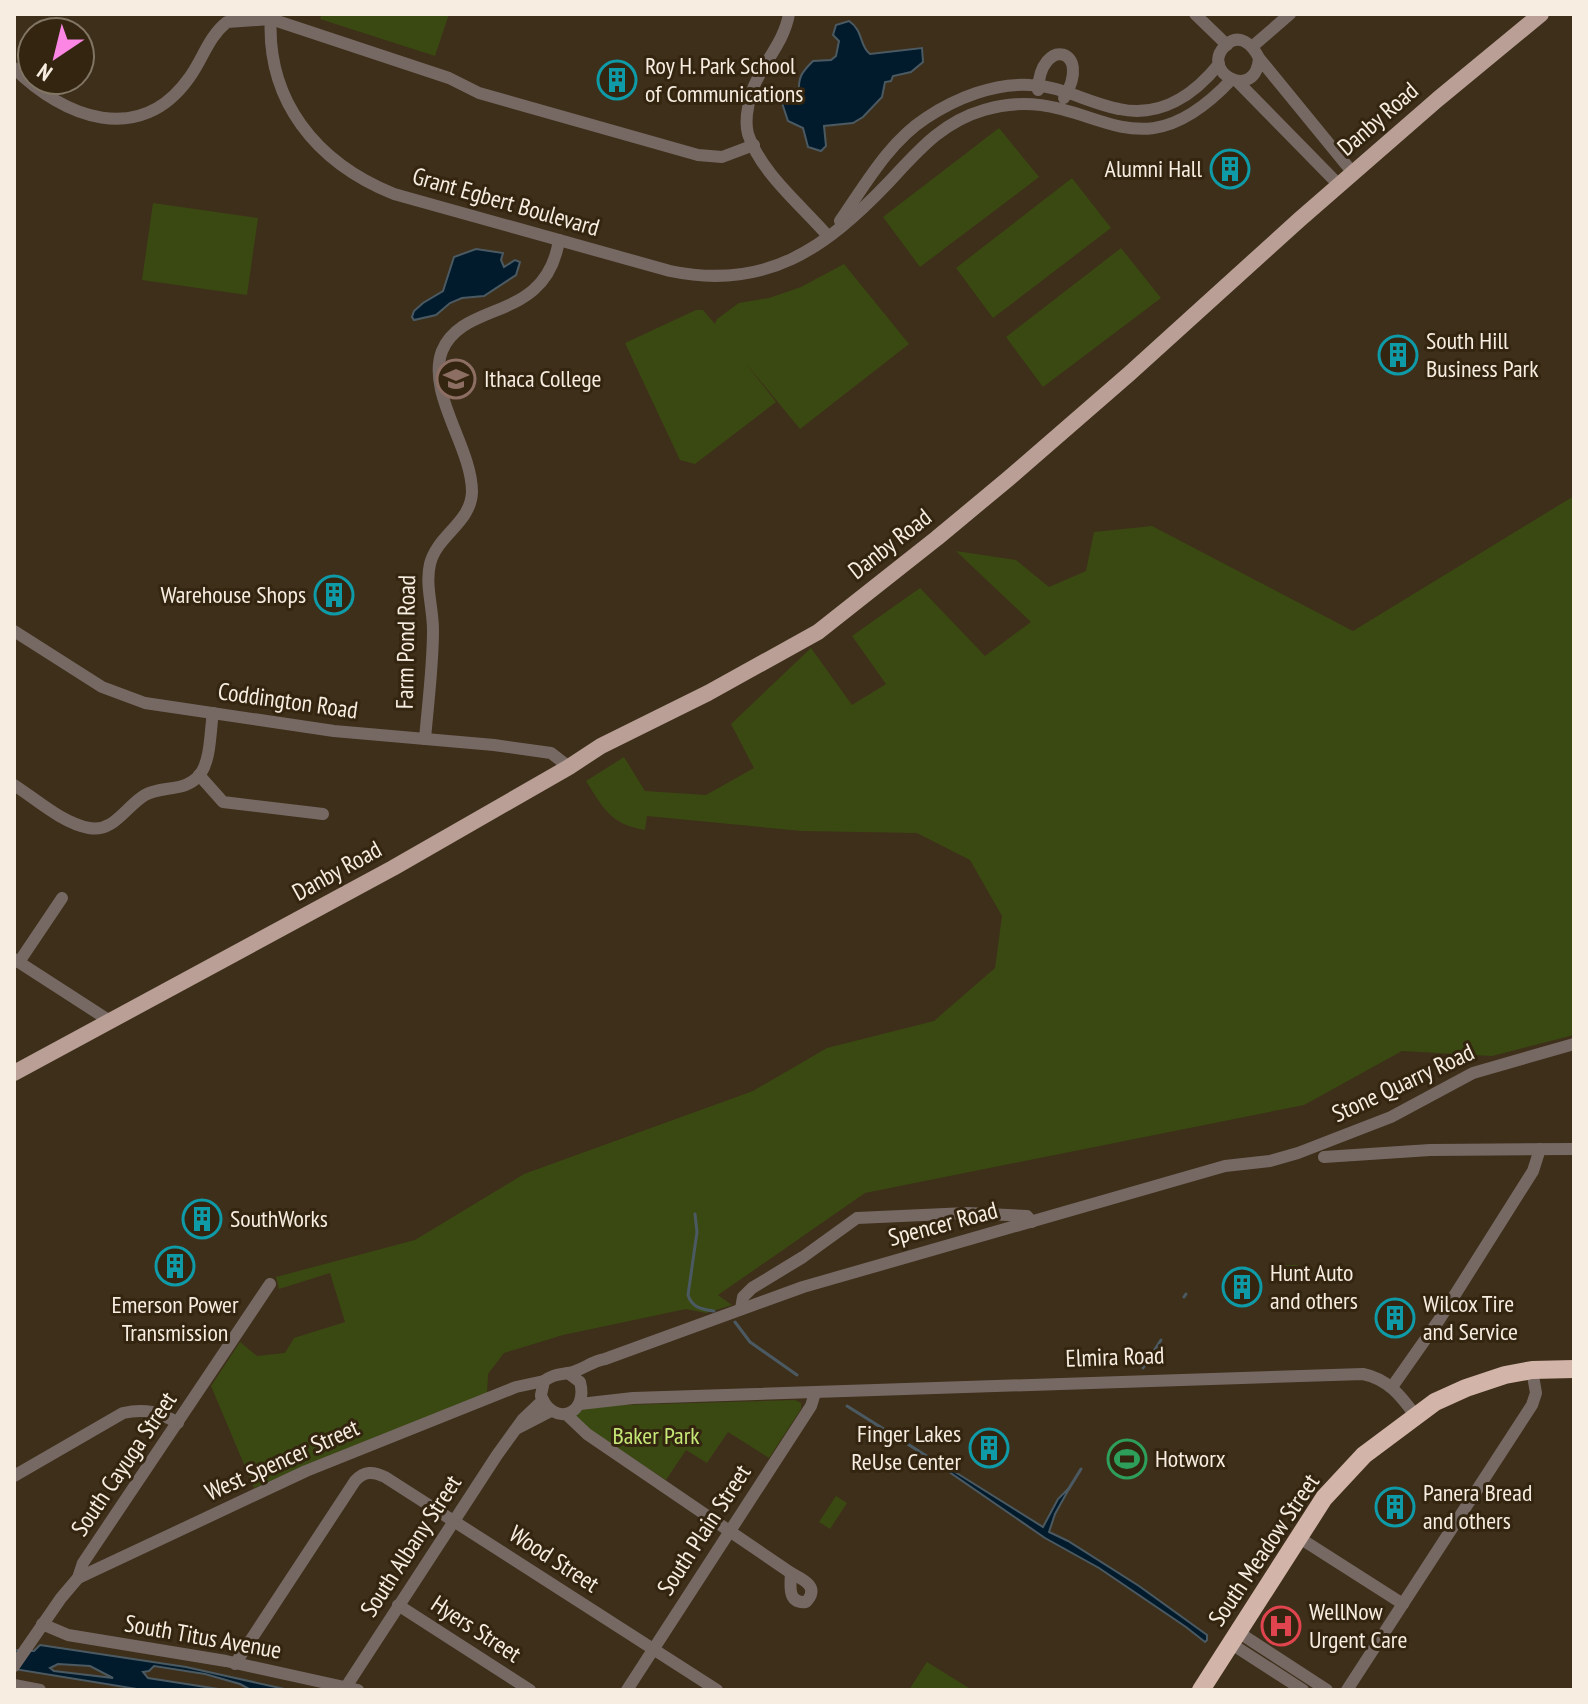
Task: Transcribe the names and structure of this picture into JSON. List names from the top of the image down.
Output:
{
  "streets": {
    "highway": ["South Meadow Street"],
    "main road": ["Danby Road"],
    "street": [
      "Grant Egbert Boulevard",
      "Farm Pond Road",
      "Coddington Road",
      "Stone Quarry Road",
      "Spencer Road",
      "Elmira Road",
      "West Spencer Street",
      "South Cayuga Street",
      "South Plain Street",
      "South Albany Street",
      "Wood Street",
      "Hyers Street",
      "South Titus Avenue"
    ]
  },
  "crossings": [
    ["Danby Road", "Coddington Road"],
    ["Grant Egbert Boulevard", "Farm Pond Road"],
    ["Farm Pond Road", "Coddington Road"],
    ["Stone Quarry Road", "Spencer Road"],
    ["Spencer Road", "Elmira Road"],
    ["Spencer Road", "West Spencer Street"],
    ["Spencer Road", "South Albany Street"],
    ["Elmira Road", "West Spencer Street"],
    ["Elmira Road", "South Plain Street"],
    ["Elmira Road", "South Albany Street"],
    ["West Spencer Street", "South Cayuga Street"],
    ["West Spencer Street", "South Albany Street"],
    ["South Cayuga Street", "South Titus Avenue"],
    ["South Plain Street", "Wood Street"],
    ["South Albany Street", "Wood Street"],
    ["South Albany Street", "Hyers Street"],
    ["South Albany Street", "South Titus Avenue"],
    ["Wood Street", "South Titus Avenue"]
  ],
  "parks": ["Baker Park"],
  "places": {
    "building": [
      "Roy H. Park School of Communications",
      "Alumni Hall",
      "South Hill Business Park",
      "Warehouse Shops",
      "SouthWorks",
      "Emerson Power Transmission",
      "Hunt Auto and others",
      "Wilcox Tire and Service",
      "Finger Lakes ReUse Center",
      "Panera Bread and others"
    ],
    "school or university": ["Ithaca College"],
    "sports": ["Hotworx"],
    "hospital": ["WellNow Urgent Care"]
  },
  "north": "bottom left"
}
